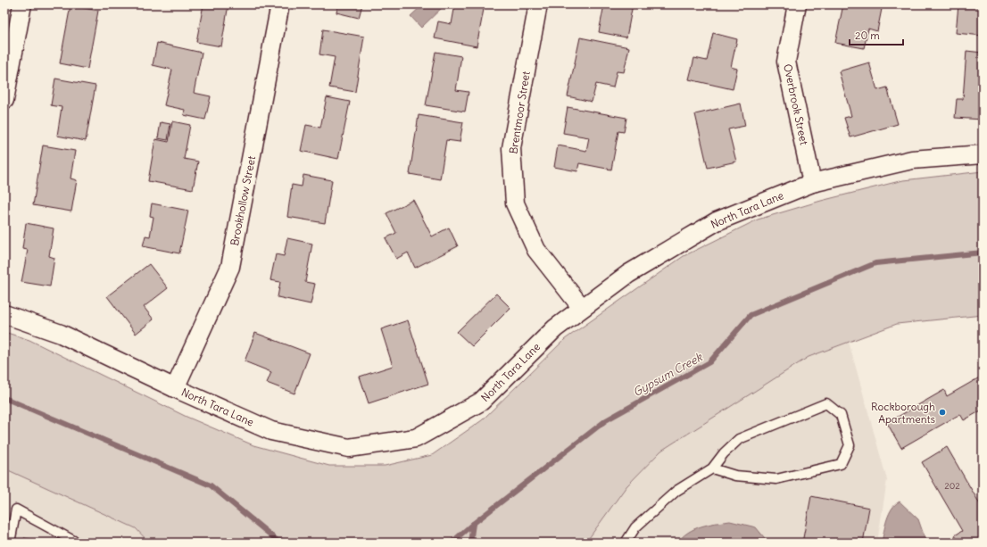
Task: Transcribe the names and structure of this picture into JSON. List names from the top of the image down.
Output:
{
  "streets": {
    "street": [
      "Overbrook Street",
      "Brentmoor Street",
      "Brookhollow Street",
      "North Tara Lane"
    ]
  },
  "crossings": [
    ["Overbrook Street", "North Tara Lane"],
    ["Brentmoor Street", "North Tara Lane"],
    ["Brookhollow Street", "North Tara Lane"]
  ],
  "water": ["Gypsum Creek"],
  "places": ["Rockborough Apartments"],
  "house_numbers": ["202"],
  "scale_bar": "20 m"
}
